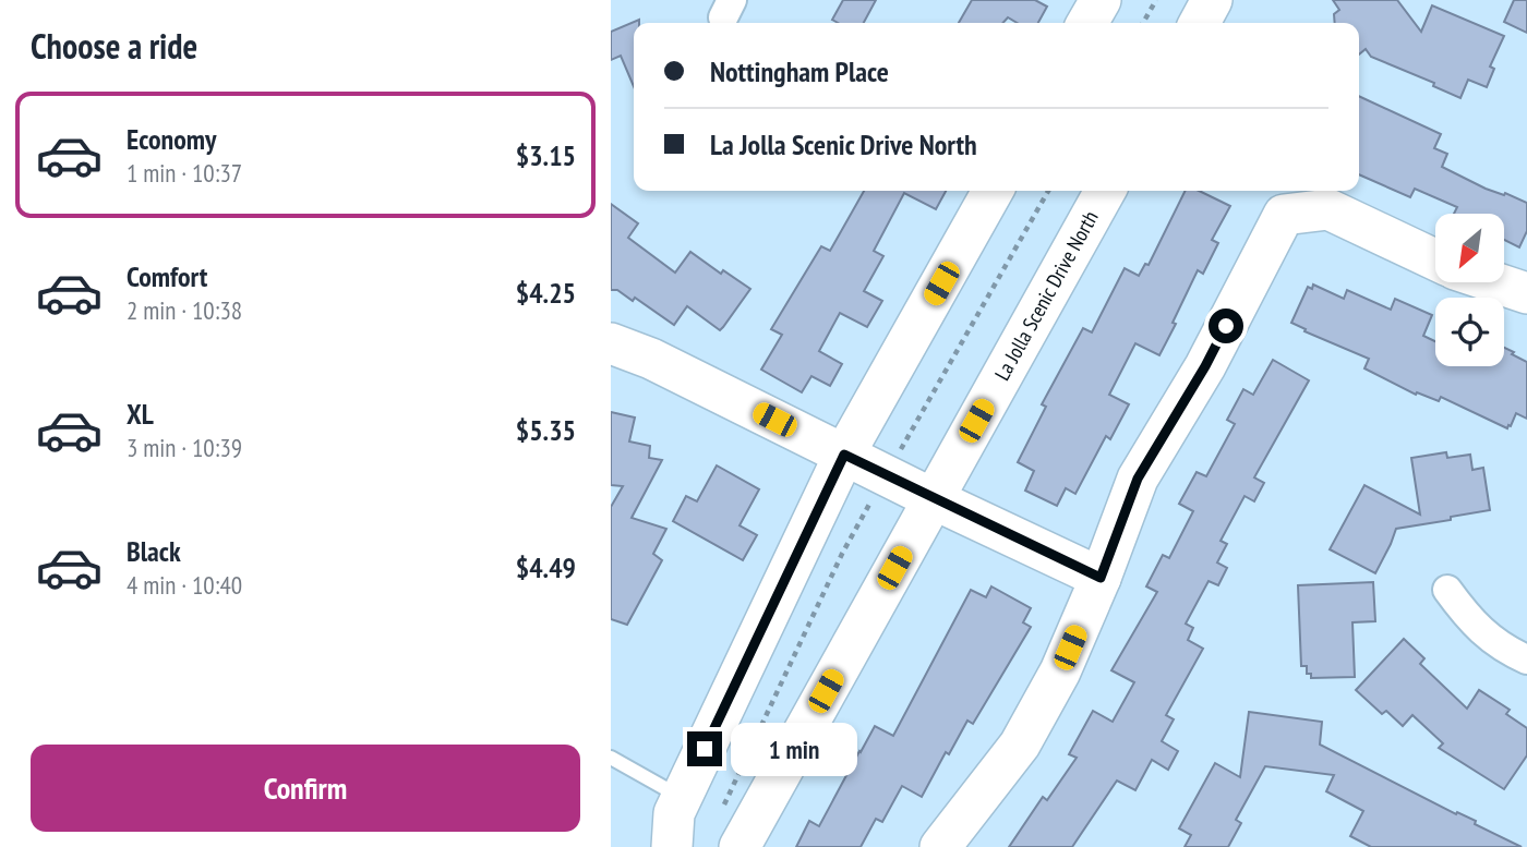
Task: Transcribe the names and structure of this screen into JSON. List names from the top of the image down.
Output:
{
  "streets": {
    "main road": ["La Jolla Scenic Drive North"]
  },
  "north": "bottom left",
  "page": {
    "heading": "Choose a ride",
    "banner": ["Nottingham Place", "La Jolla Scenic Drive North"],
    "list": [
      {
        "name": "Economy",
        "note": "1 min · 10:37",
        "value": "$3.15"
      },
      {
        "name": "Comfort",
        "note": "2 min · 10:38",
        "value": "$4.25"
      },
      {
        "name": "XL",
        "note": "3 min · 10:39",
        "value": "$5.35"
      },
      {
        "name": "Black",
        "note": "4 min · 10:40",
        "value": "$4.49"
      }
    ],
    "bubble": "1 min",
    "buttons": "Confirm"
  }
}
